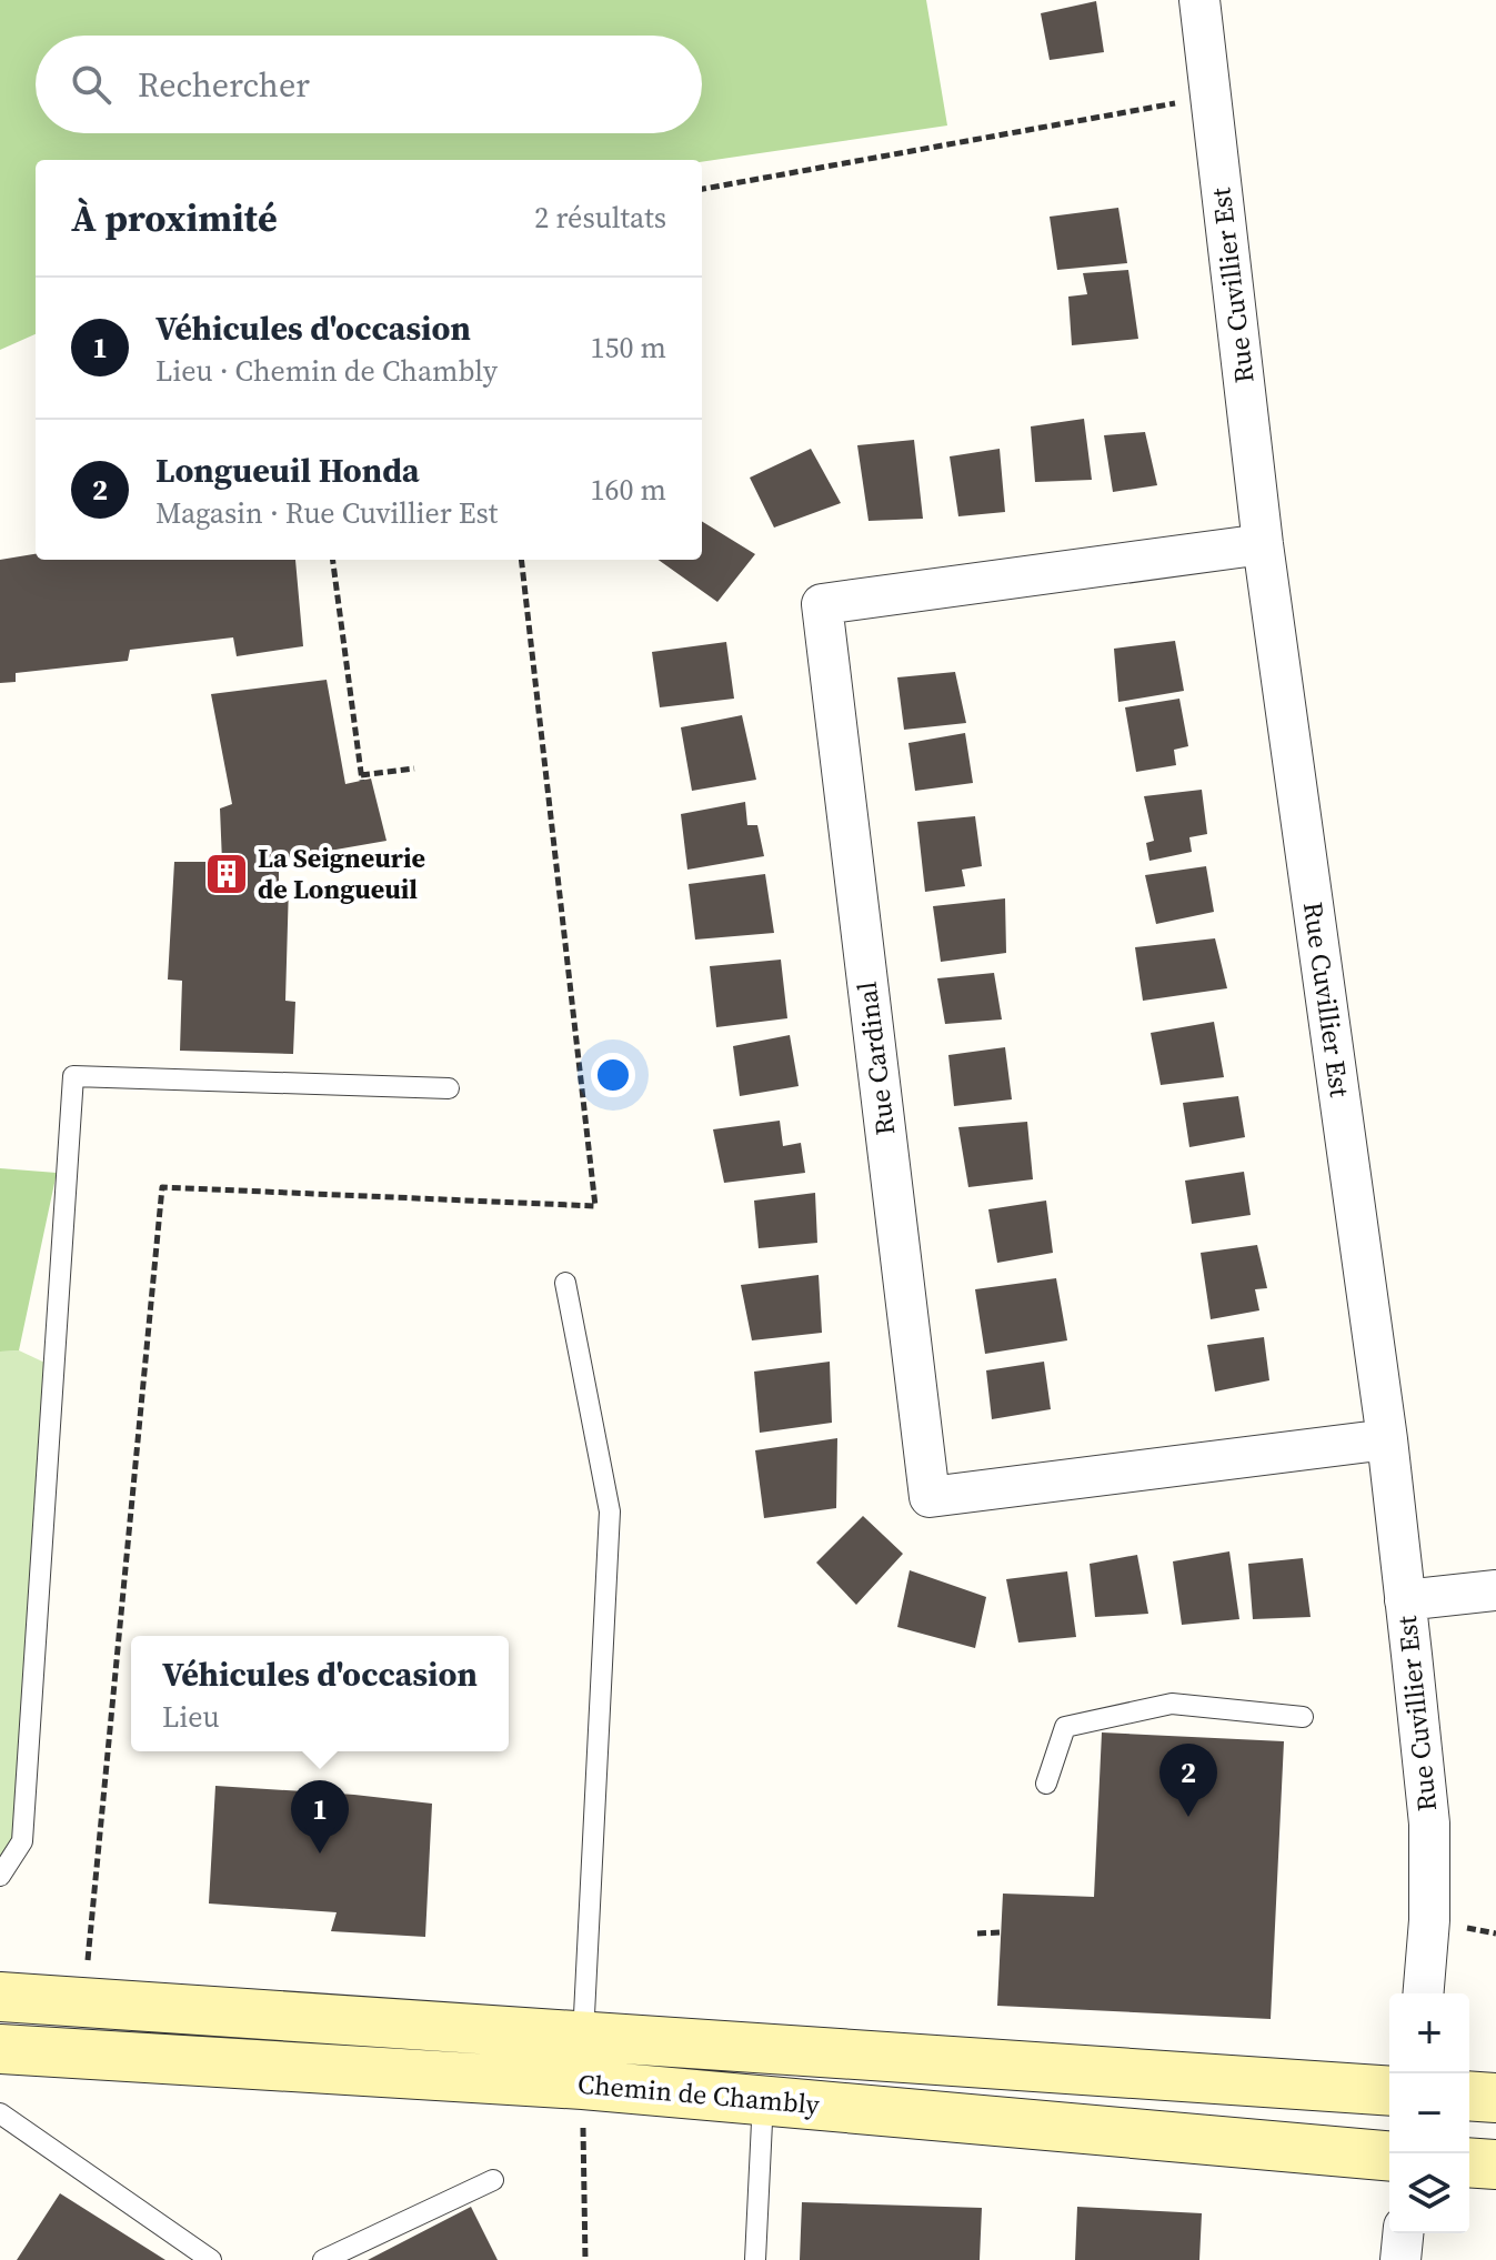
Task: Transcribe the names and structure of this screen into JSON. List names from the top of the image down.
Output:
{
  "streets": {
    "main road": ["Chemin de Chambly"],
    "street": ["Rue Cuvillier Est", "Rue Cardinal"]
  },
  "crossings": [
    ["Rue Cuvillier Est", "Rue Cardinal"]
  ],
  "places": {
    "building": ["La Seigneurie de Longueuil"]
  },
  "page": {
    "search": "Rechercher",
    "heading": ["À proximité", "2 résultats"],
    "list": [
      {
        "mark": "1",
        "name": "Véhicules d'occasion",
        "note": "Lieu · Chemin de Chambly",
        "value": "150 m"
      },
      {
        "mark": "2",
        "name": "Longueuil Honda",
        "note": "Magasin · Rue Cuvillier Est",
        "value": "160 m"
      }
    ],
    "popup": ["Véhicules d'occasion", "Lieu"],
    "pins": ["2", "1"],
    "map_buttons": ["+", "−"]
  }
}
